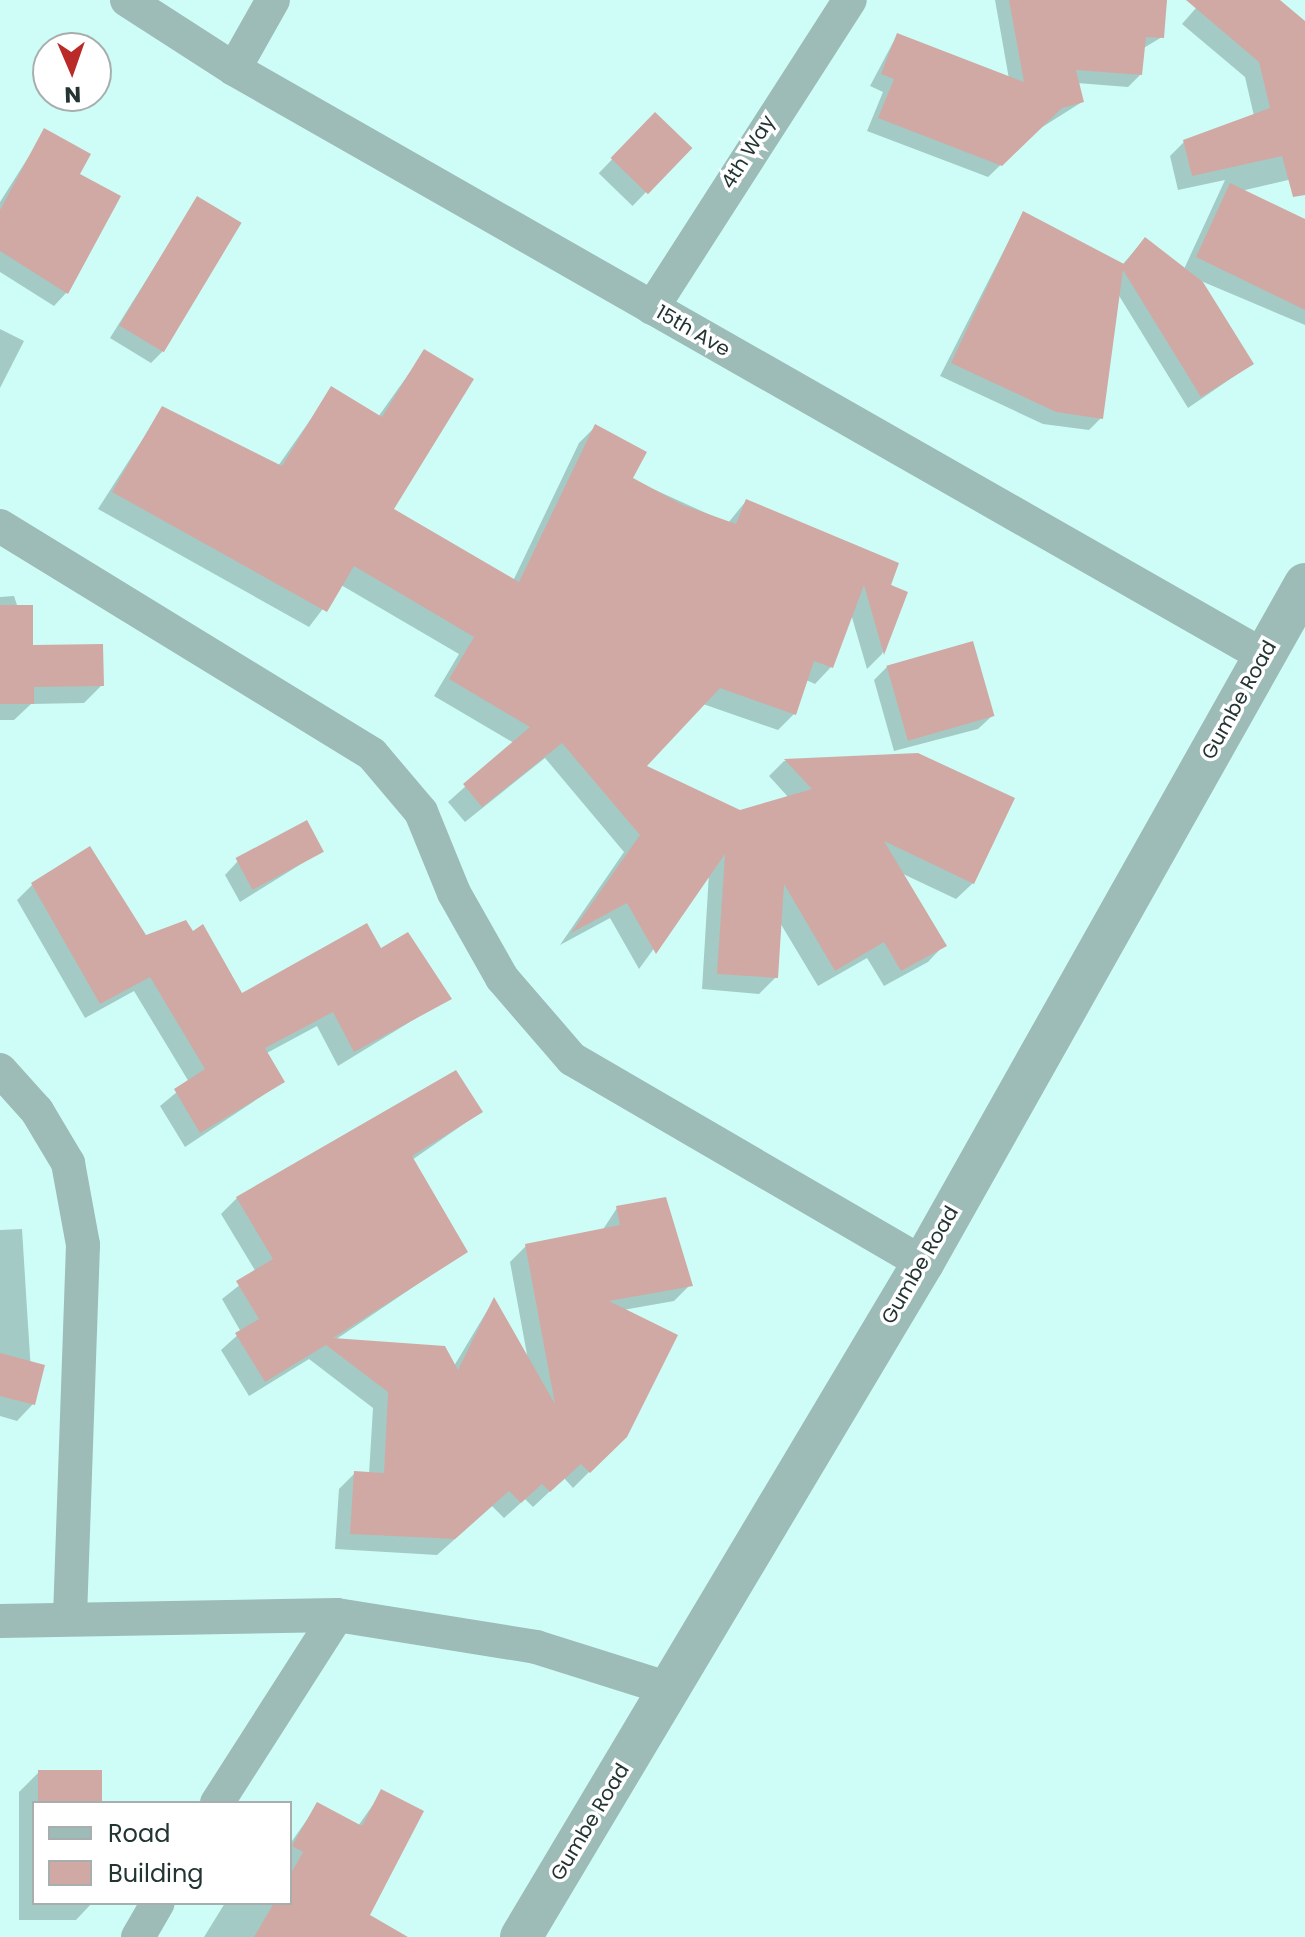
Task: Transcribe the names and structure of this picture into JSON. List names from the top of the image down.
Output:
{
  "streets": {
    "street": ["4th Way", "15th Ave", "Gumbe Road"]
  },
  "crossings": [
    ["4th Way", "15th Ave"],
    ["15th Ave", "Gumbe Road"]
  ],
  "legend": ["Road", "Building"],
  "north": "bottom"
}
